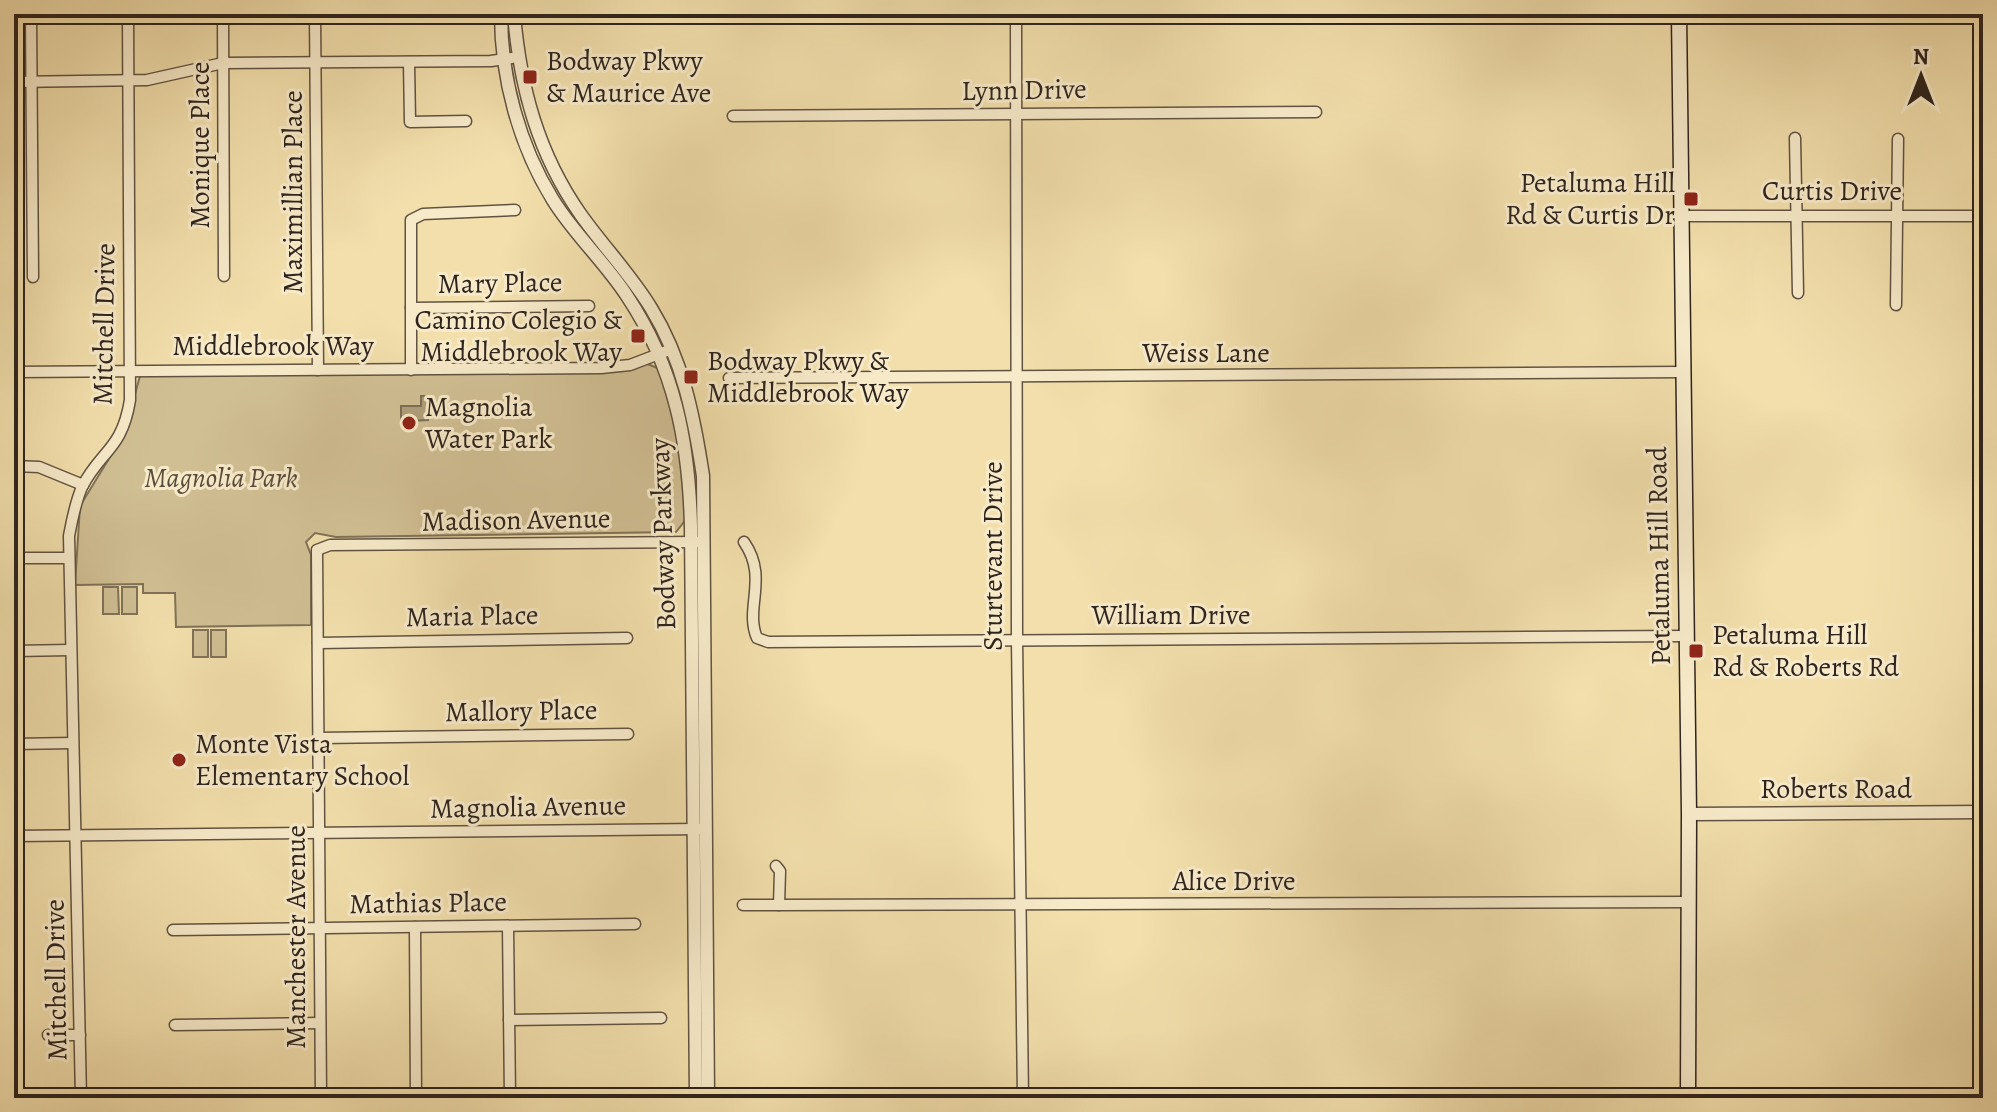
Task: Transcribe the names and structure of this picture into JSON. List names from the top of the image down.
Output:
{
  "streets": {
    "main road": ["Petaluma Hill Road"],
    "street": [
      "Lynn Drive",
      "Monique Place",
      "Curtis Drive",
      "Maximillian Place",
      "Mary Place",
      "Mitchell Drive",
      "Middlebrook Way",
      "Weiss Lane",
      "Madison Avenue",
      "Bodway Parkway",
      "Sturtevant Drive",
      "William Drive",
      "Maria Place",
      "Mallory Place",
      "Roberts Road",
      "Magnolia Avenue",
      "Alice Drive",
      "Mathias Place",
      "Manchester Avenue"
    ]
  },
  "crossings": [
    ["Lynn Drive", "Sturtevant Drive"],
    ["Curtis Drive", "Petaluma Hill Road"],
    ["Maximillian Place", "Middlebrook Way"],
    ["Mitchell Drive", "Middlebrook Way"],
    ["Mitchell Drive", "Magnolia Avenue"],
    ["Middlebrook Way", "Bodway Parkway"],
    ["Weiss Lane", "Sturtevant Drive"],
    ["Weiss Lane", "Petaluma Hill Road"],
    ["Madison Avenue", "Bodway Parkway"],
    ["Madison Avenue", "Manchester Avenue"],
    ["Bodway Parkway", "Magnolia Avenue"],
    ["Sturtevant Drive", "William Drive"],
    ["Sturtevant Drive", "Alice Drive"],
    ["Petaluma Hill Road", "William Drive"],
    ["Petaluma Hill Road", "Roberts Road"],
    ["Petaluma Hill Road", "Alice Drive"],
    ["Maria Place", "Manchester Avenue"],
    ["Mallory Place", "Manchester Avenue"],
    ["Magnolia Avenue", "Manchester Avenue"],
    ["Mathias Place", "Manchester Avenue"]
  ],
  "parks": ["Magnolia Park"],
  "places": {
    "transit": [
      "Bodway Pkwy & Maurice Ave",
      "Petaluma Hill Rd & Curtis Dr",
      "Camino Colegio & Middlebrook Way",
      "Bodway Pkwy & Middlebrook Way",
      "Petaluma Hill Rd & Roberts Rd"
    ],
    "other": ["Magnolia Water Park", "Monte Vista Elementary School"]
  },
  "north": "top"
}
